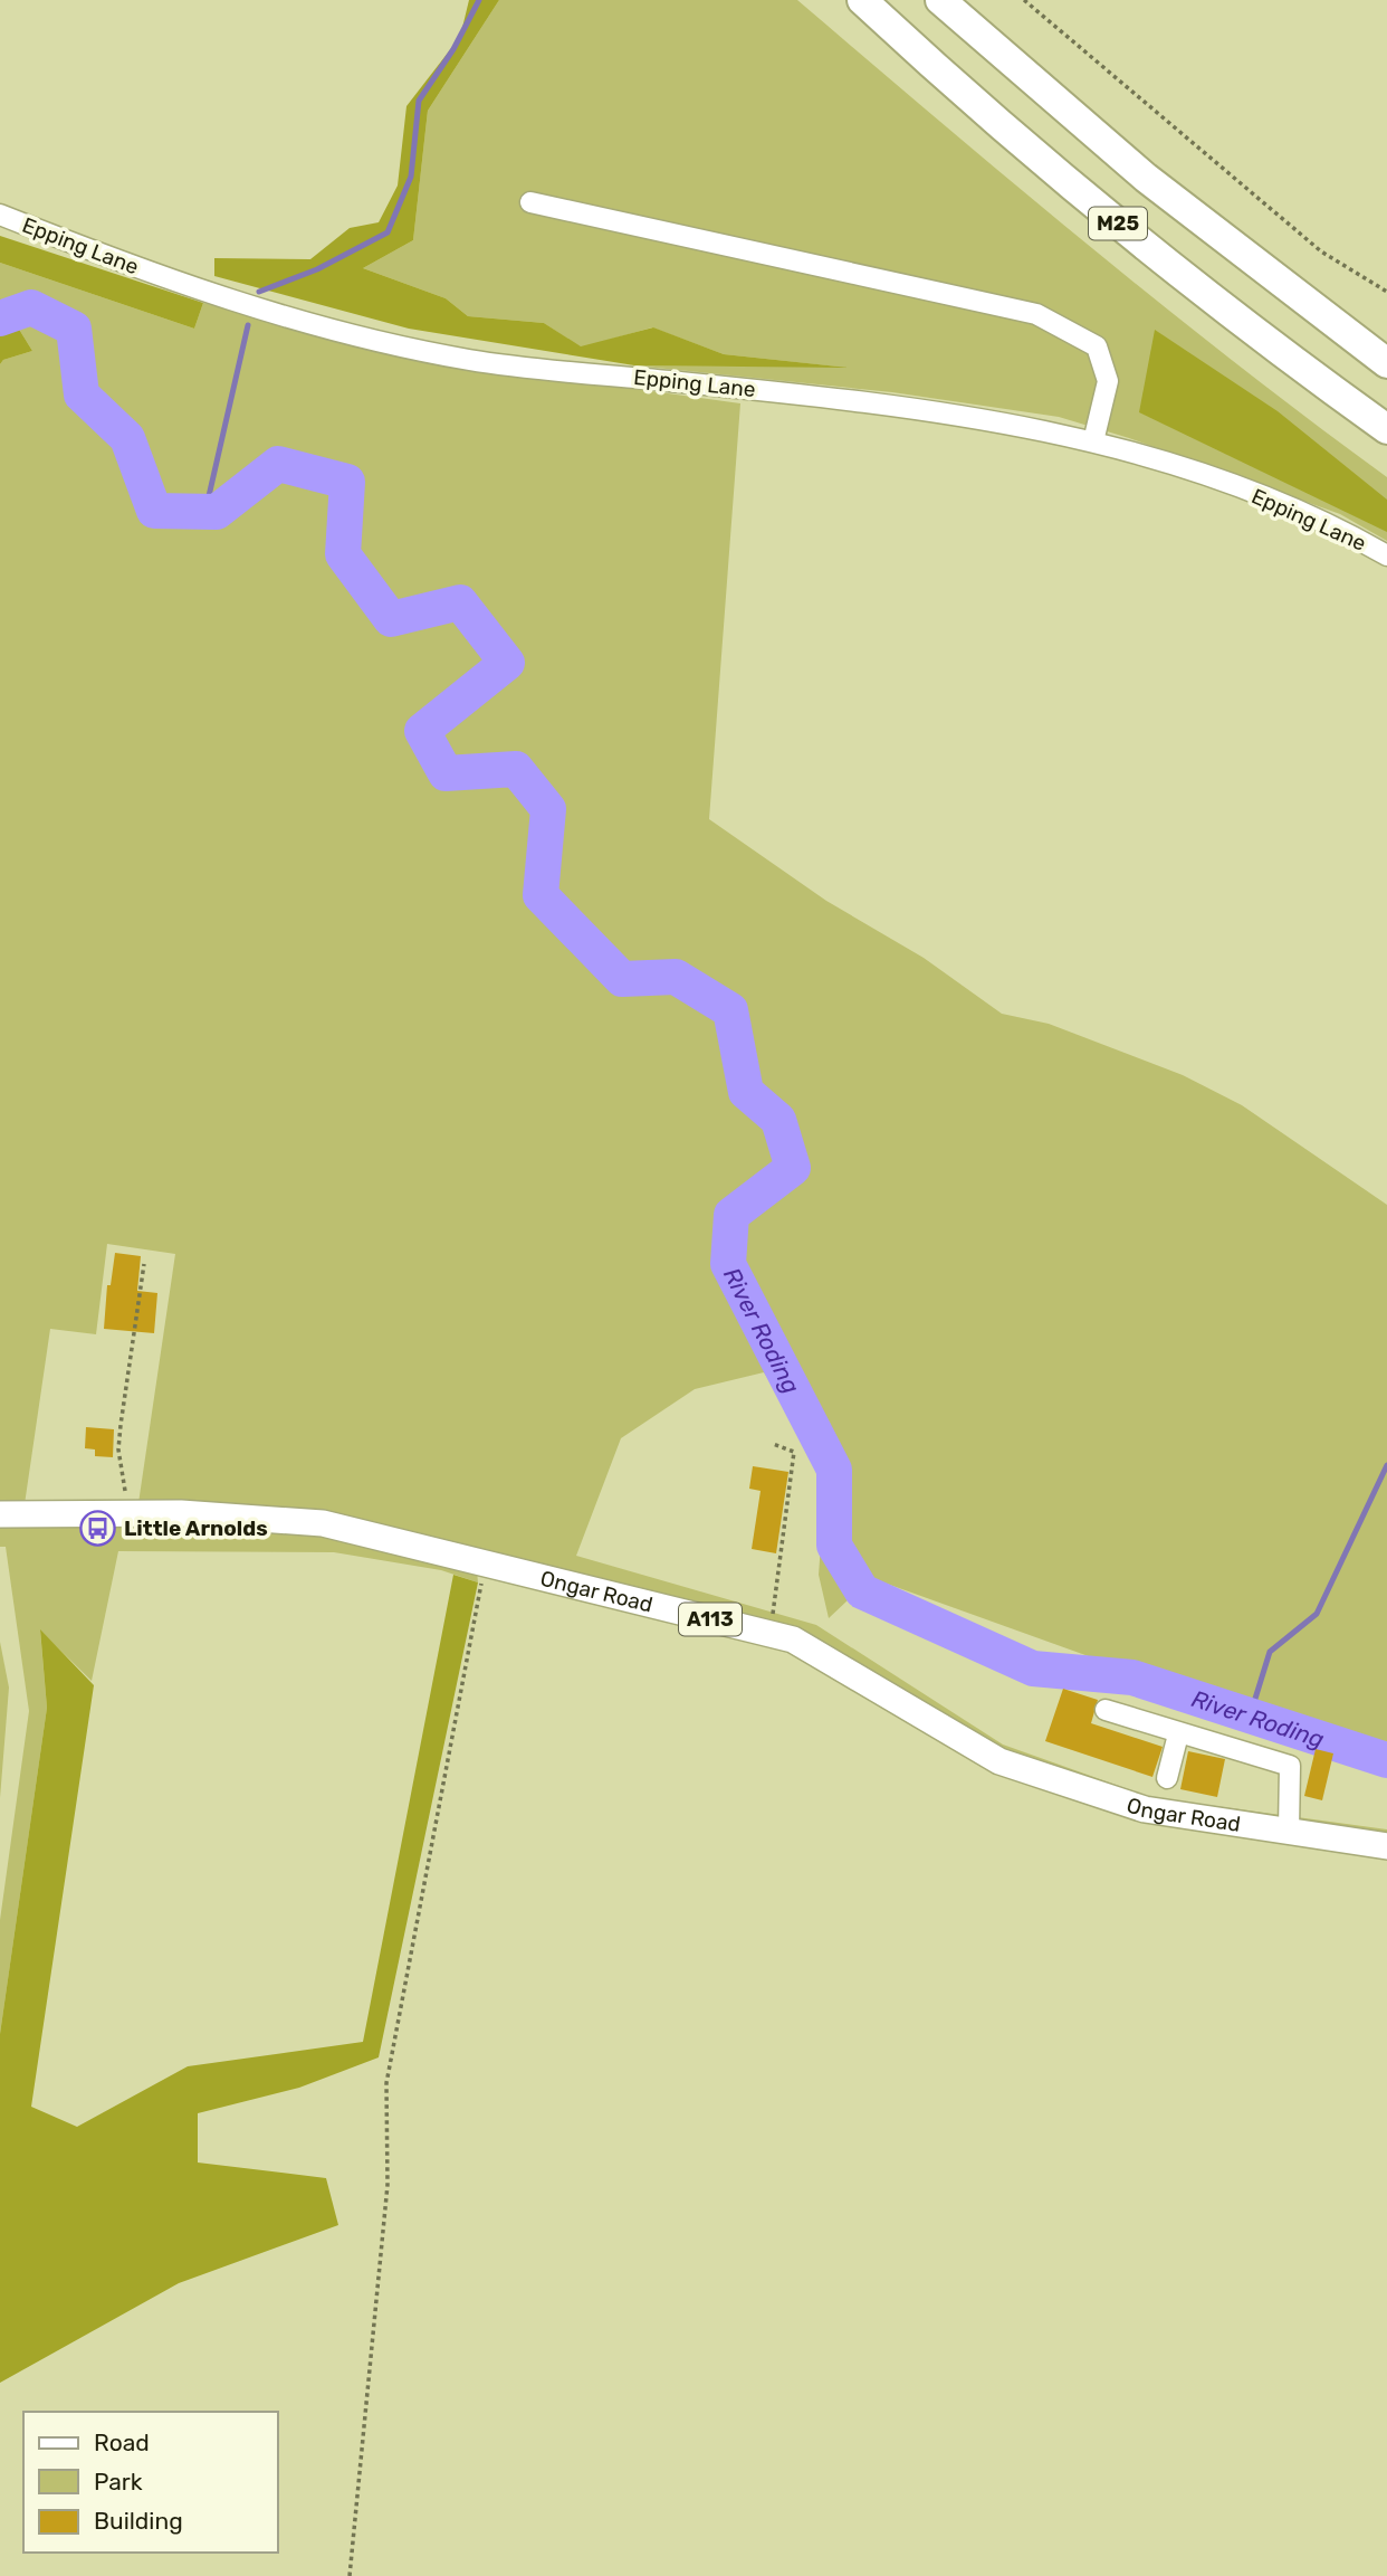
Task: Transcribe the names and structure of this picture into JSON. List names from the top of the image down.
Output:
{
  "streets": {
    "highway": ["M25"],
    "main road": ["Ongar Road", "A113"],
    "street": ["Epping Lane"]
  },
  "water": ["River Roding"],
  "places": {
    "bus stop": ["Little Arnolds"]
  },
  "legend": ["Road", "Park", "Building"]
}
